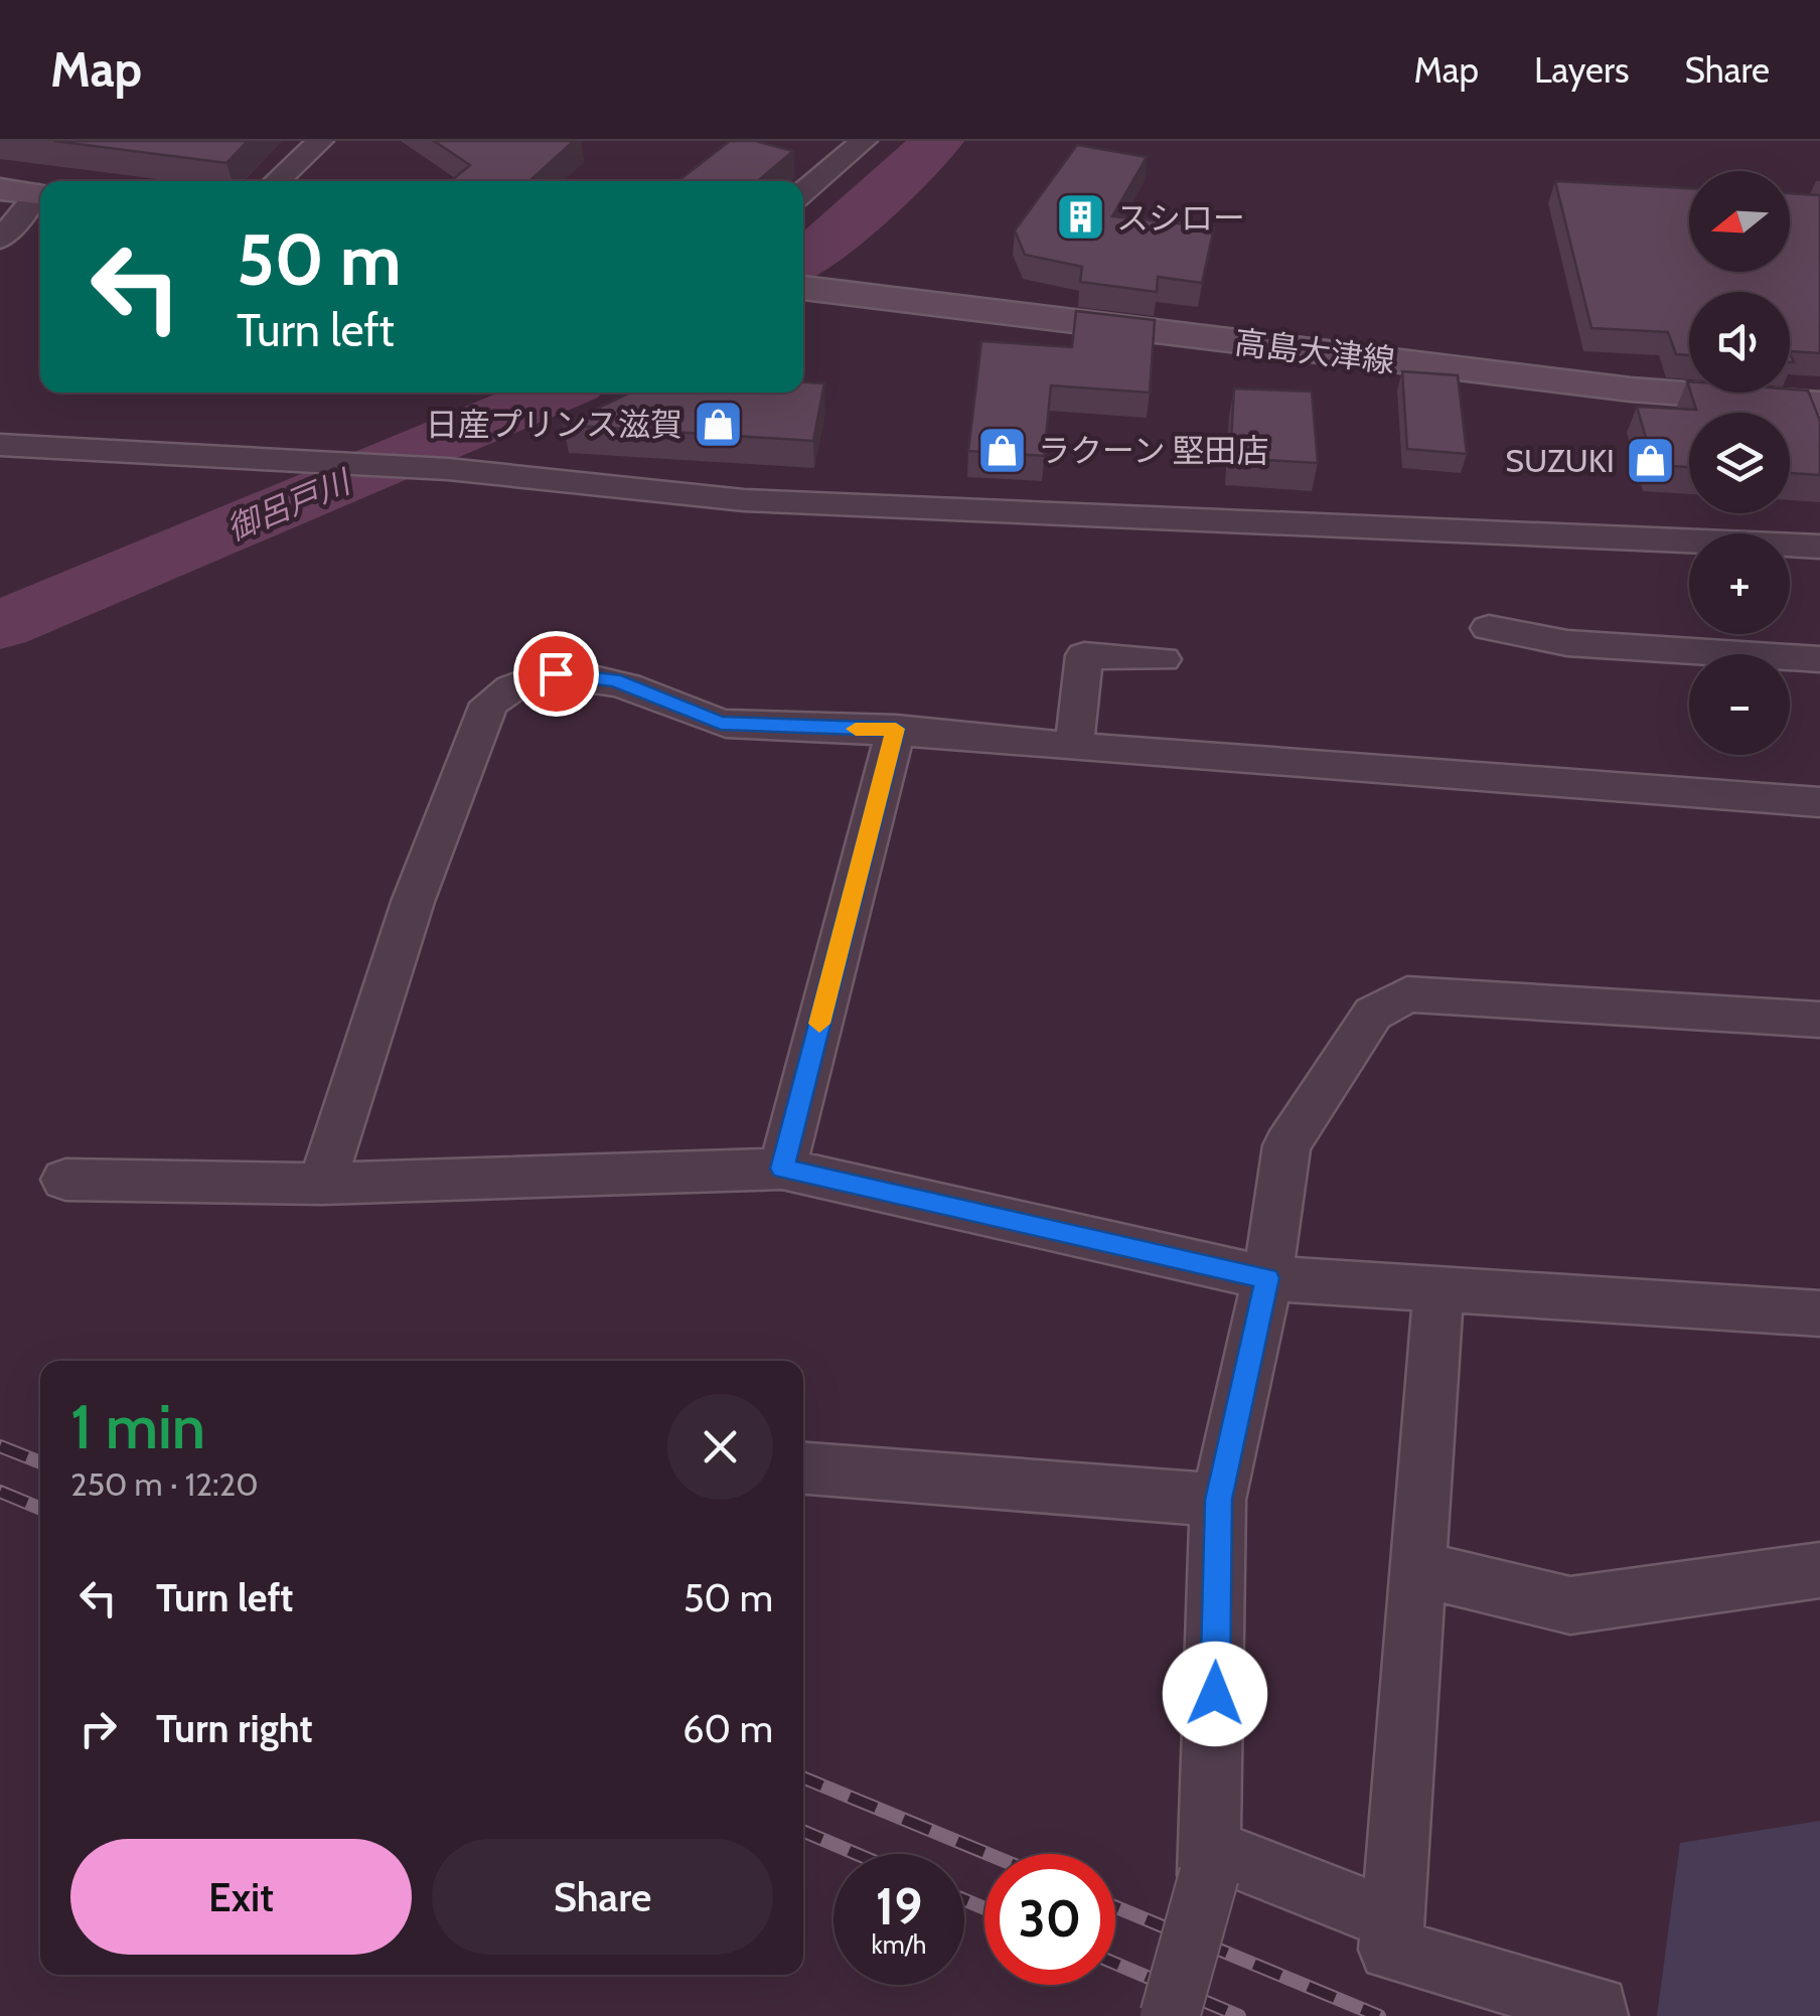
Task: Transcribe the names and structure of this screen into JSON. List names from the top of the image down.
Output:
{
  "streets": {
    "main road": ["高島大津線"]
  },
  "water": ["御呂戸川"],
  "places": {
    "building": ["スシロー"],
    "shop": ["日産プリンス滋賀", "ラクーン 堅田店", "SUZUKI"]
  },
  "north": "left",
  "page": {
    "header": "Map",
    "nav": ["Map", "Layers", "Share"],
    "map_buttons": ["+", "−"],
    "turn": ["50 m", "Turn left"],
    "heading": ["1 min", "250 m · 12:20"],
    "list": [
      {
        "name": "Turn left",
        "value": "50 m"
      },
      {
        "name": "Turn right",
        "value": "60 m"
      }
    ],
    "buttons": ["Exit", "Share"],
    "speed": "19 km/h",
    "limit": "30"
  }
}
